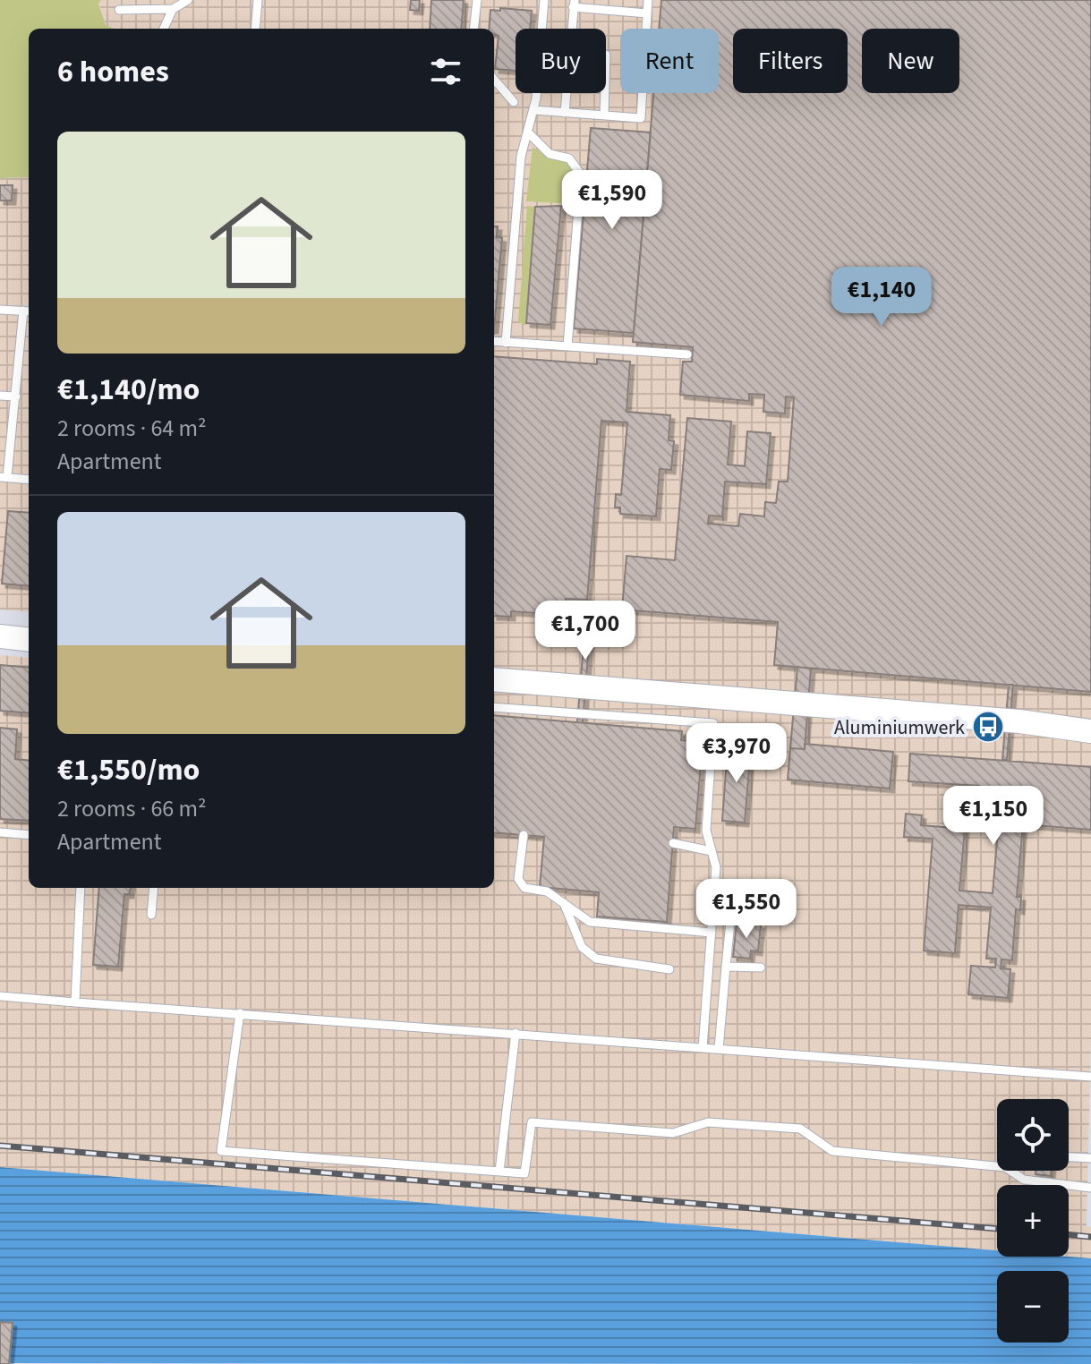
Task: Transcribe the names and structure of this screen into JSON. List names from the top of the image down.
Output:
{
  "places": {
    "bus stop": ["Aluminiumwerk"]
  },
  "page": {
    "chip": [
      "Buy",
      "Rent",
      "Filters",
      "New"
    ],
    "heading": "6 homes",
    "list": [
      {
        "name": "€1,140/mo",
        "note": "2 rooms · 64 m² · Apartment"
      },
      {
        "name": "€1,550/mo",
        "note": "2 rooms · 66 m² · Apartment"
      }
    ],
    "price": [
      "€1,590",
      "€1,140",
      "€1,700",
      "€3,970",
      "€1,150",
      "€1,550"
    ],
    "map_buttons": ["+", "−"]
  }
}
